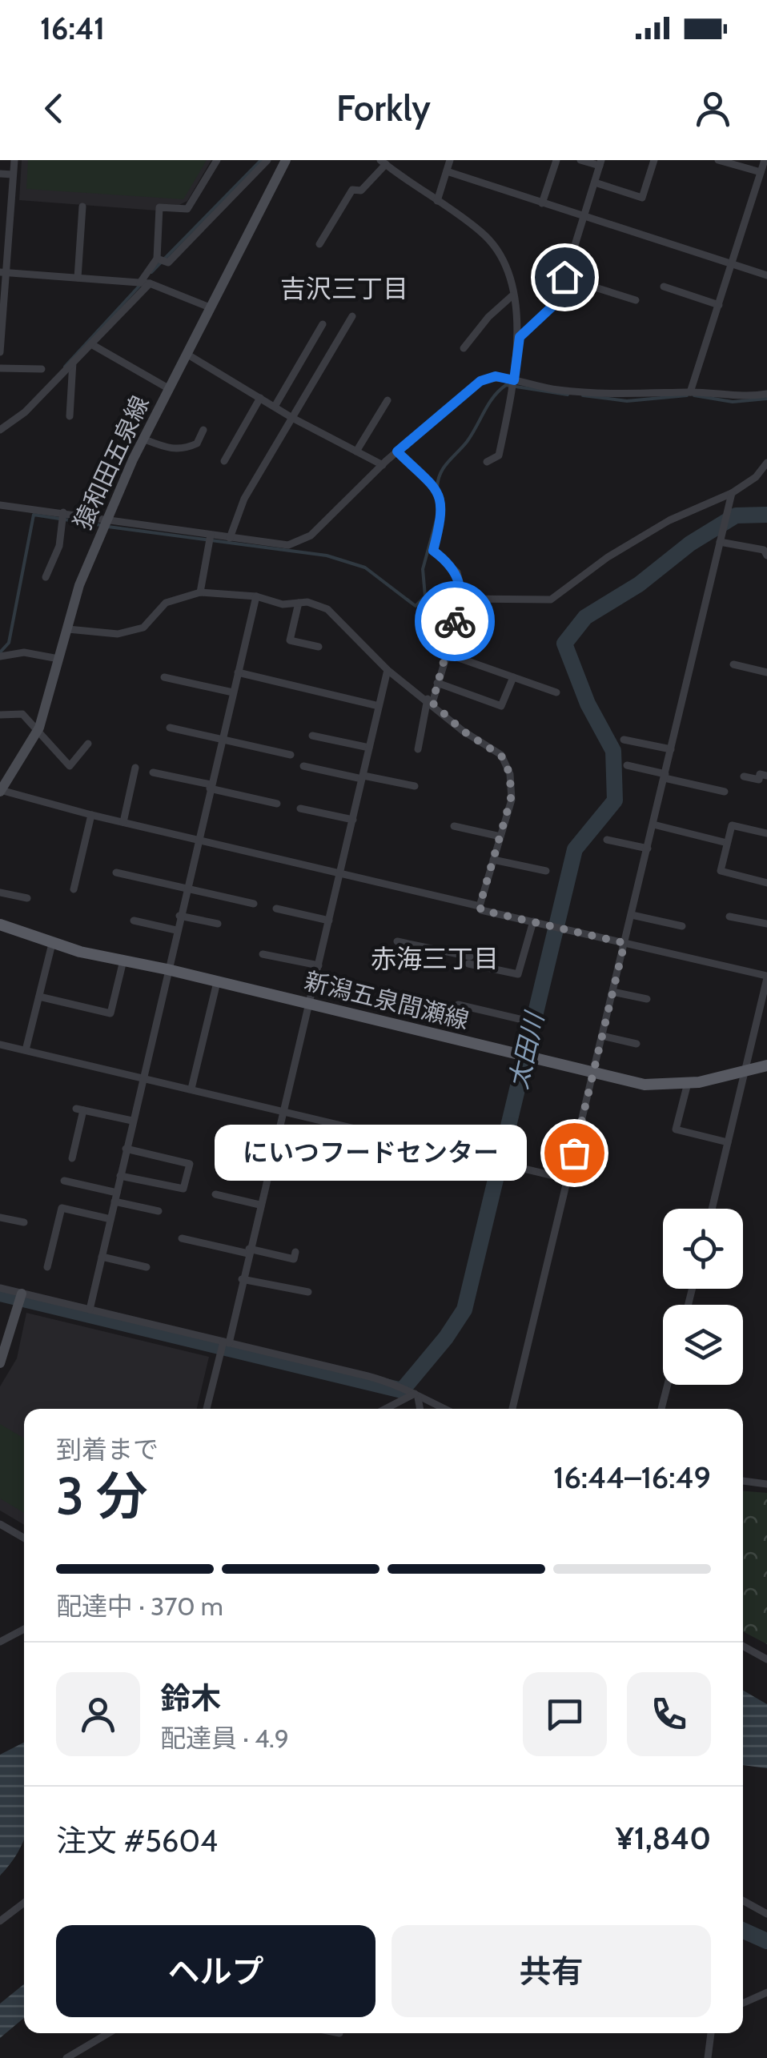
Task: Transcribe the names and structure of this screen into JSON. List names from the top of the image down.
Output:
{
  "streets": {
    "main road": ["猿和田五泉線", "新潟五泉間瀬線"]
  },
  "districts": ["吉沢三丁目", "赤海三丁目"],
  "water": ["太田川"],
  "places": ["にいつフードセンター"],
  "page": {
    "status": "16:41",
    "header": "Forkly",
    "bubble": "にいつフードセンター",
    "heading": ["3 分", "到着まで", "16:44–16:49"],
    "panel": [
      "鈴木",
      "配達員 · 4.9",
      "注文 #5604",
      "¥1,840"
    ],
    "bar": "配達中 · 370 m",
    "buttons": ["ヘルプ", "共有"]
  }
}
